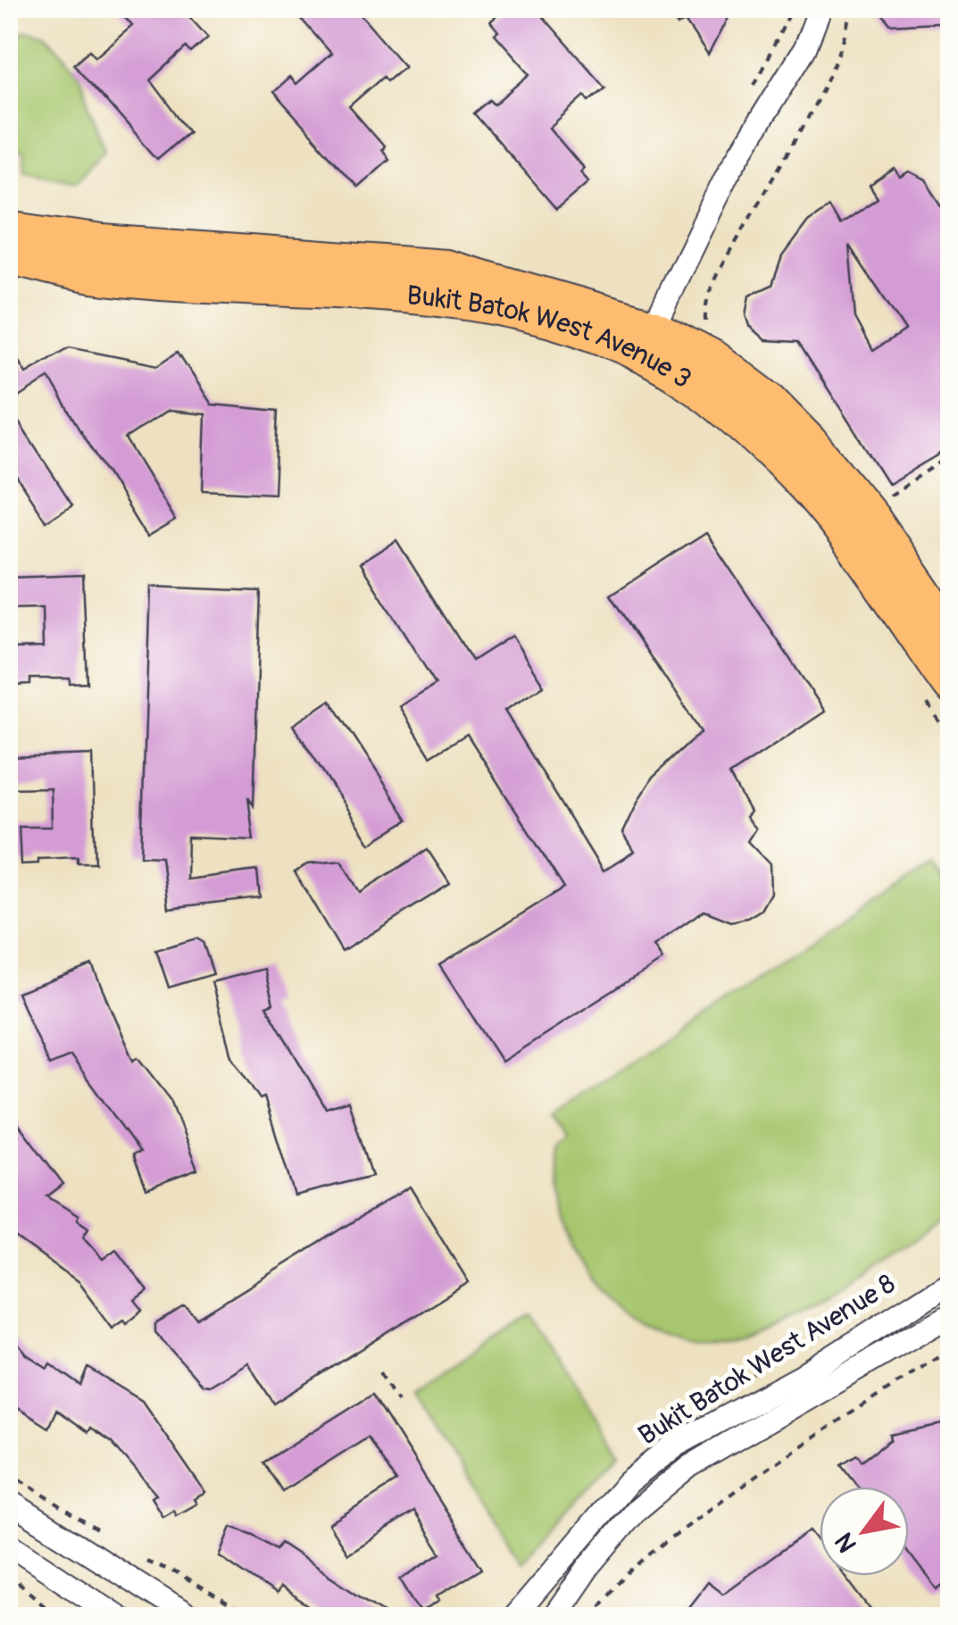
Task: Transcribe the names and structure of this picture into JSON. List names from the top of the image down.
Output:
{
  "streets": {
    "main road": ["Bukit Batok West Avenue 3"],
    "street": ["Bukit Batok West Avenue 8"]
  },
  "north": "bottom left"
}
